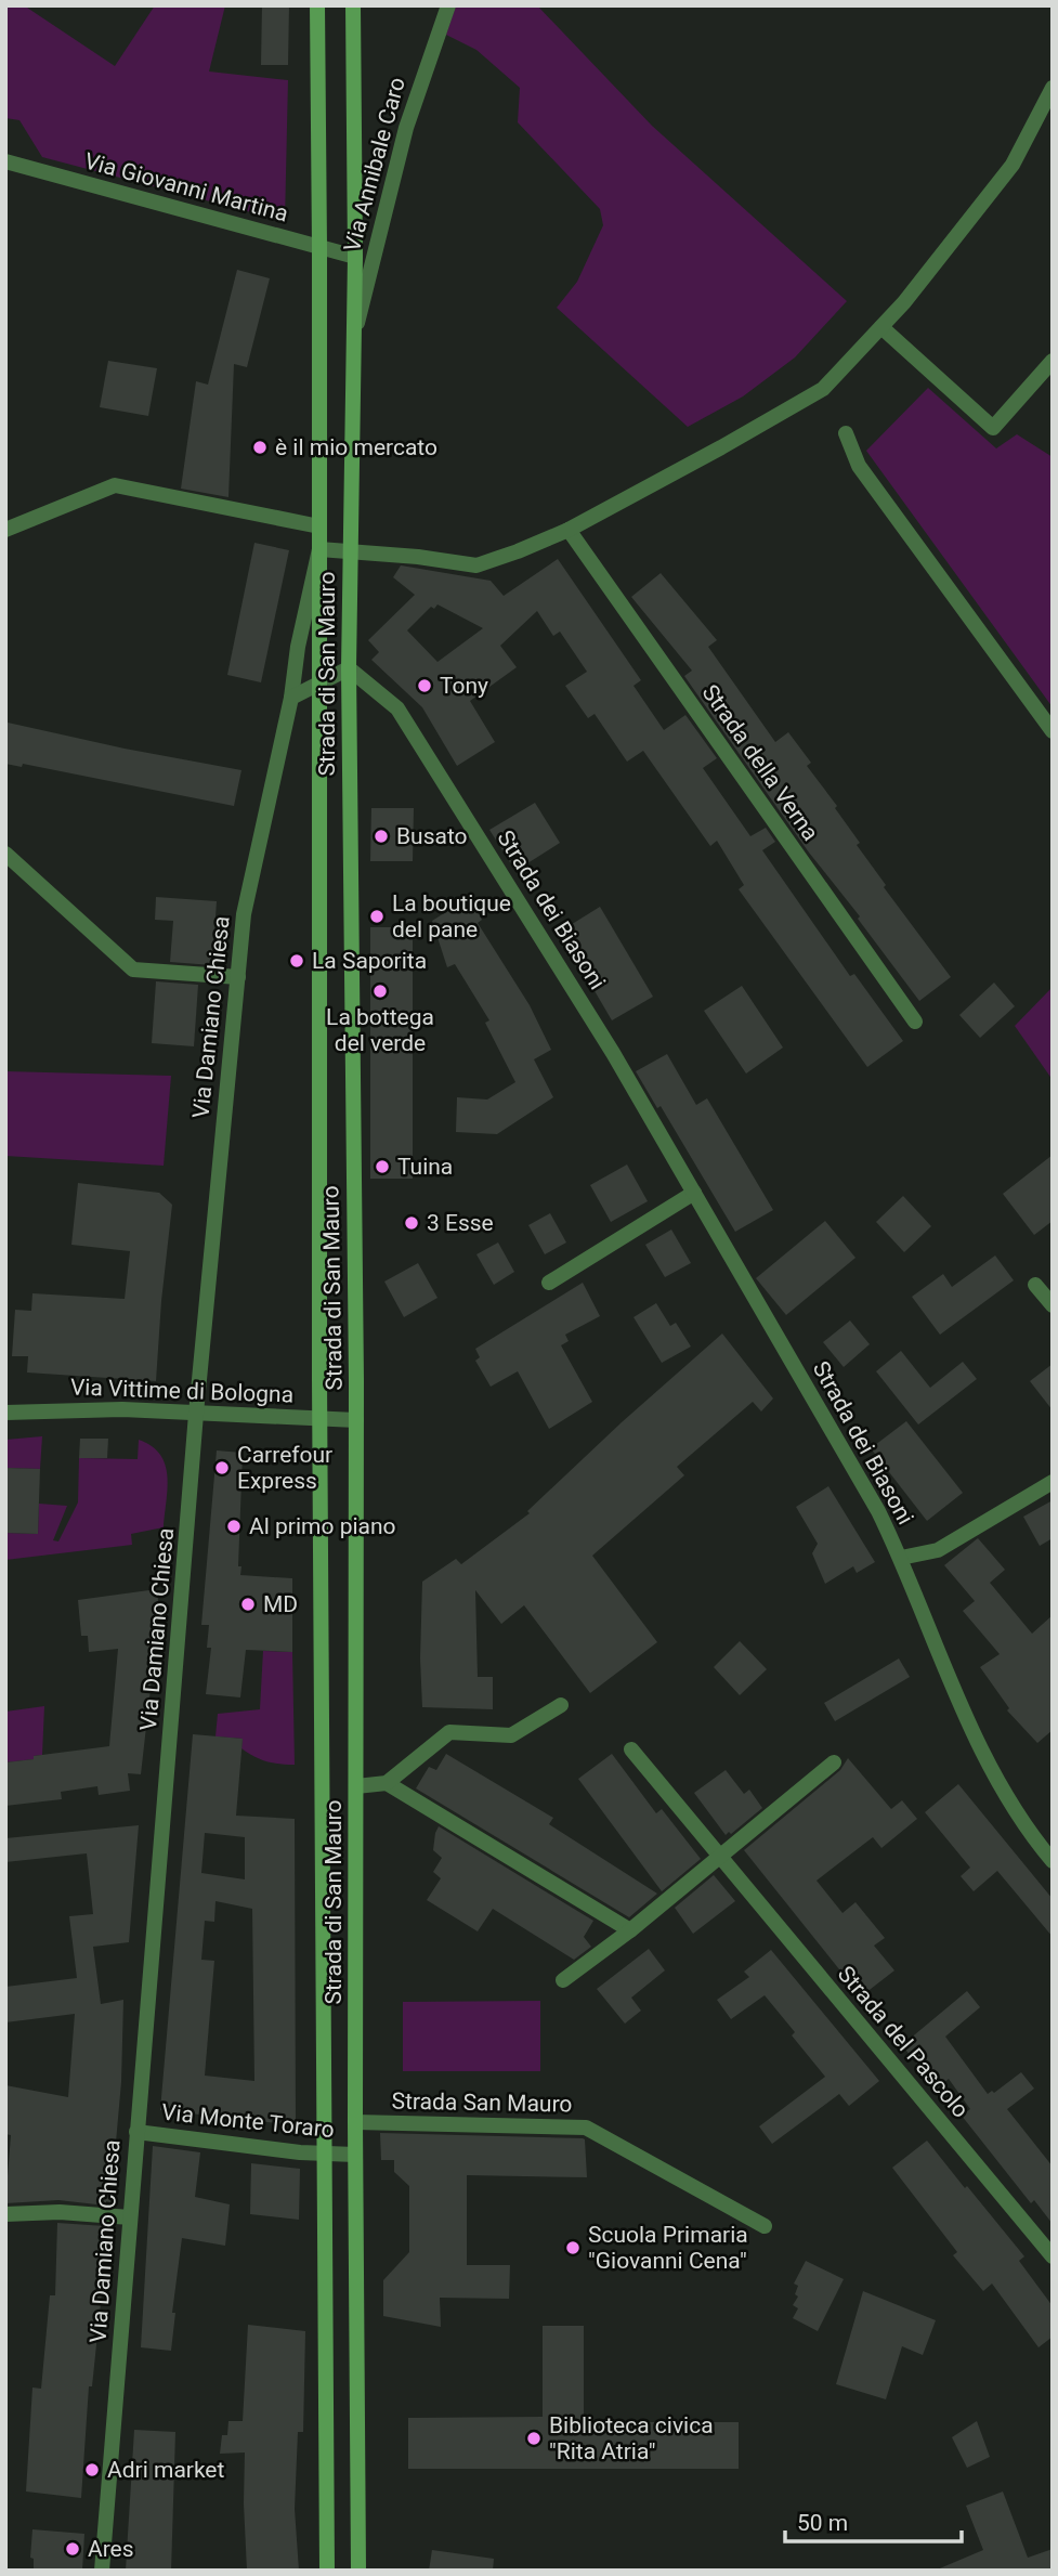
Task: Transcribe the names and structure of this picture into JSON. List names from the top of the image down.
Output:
{
  "streets": {
    "main road": ["Strada di San Mauro"],
    "street": [
      "Via Annibale Caro",
      "Via Giovanni Martina",
      "Strada della Verna",
      "Strada dei Biasoni",
      "Via Damiano Chiesa",
      "Via Vittime di Bologna",
      "Strada del Pascolo",
      "Strada San Mauro",
      "Via Monte Toraro"
    ]
  },
  "crossings": [
    ["Via Annibale Caro", "Strada di San Mauro"],
    ["Via Giovanni Martina", "Strada di San Mauro"],
    ["Strada di San Mauro", "Strada dei Biasoni"],
    ["Strada di San Mauro", "Via Damiano Chiesa"],
    ["Strada di San Mauro", "Via Vittime di Bologna"],
    ["Strada di San Mauro", "Strada San Mauro"],
    ["Strada di San Mauro", "Via Monte Toraro"],
    ["Via Damiano Chiesa", "Via Vittime di Bologna"],
    ["Via Damiano Chiesa", "Via Monte Toraro"]
  ],
  "places": [
    "è il mio mercato",
    "Tony",
    "Busato",
    "La boutique del pane",
    "La Saporita",
    "La bottega del verde",
    "Tuina",
    "3 Esse",
    "Carrefour Express",
    "Al primo piano",
    "MD",
    "Scuola Primaria \"Giovanni Cena\"",
    "Biblioteca civica \"Rita Atria\"",
    "Adri market",
    "Ares"
  ],
  "scale_bar": "50 m"
}
